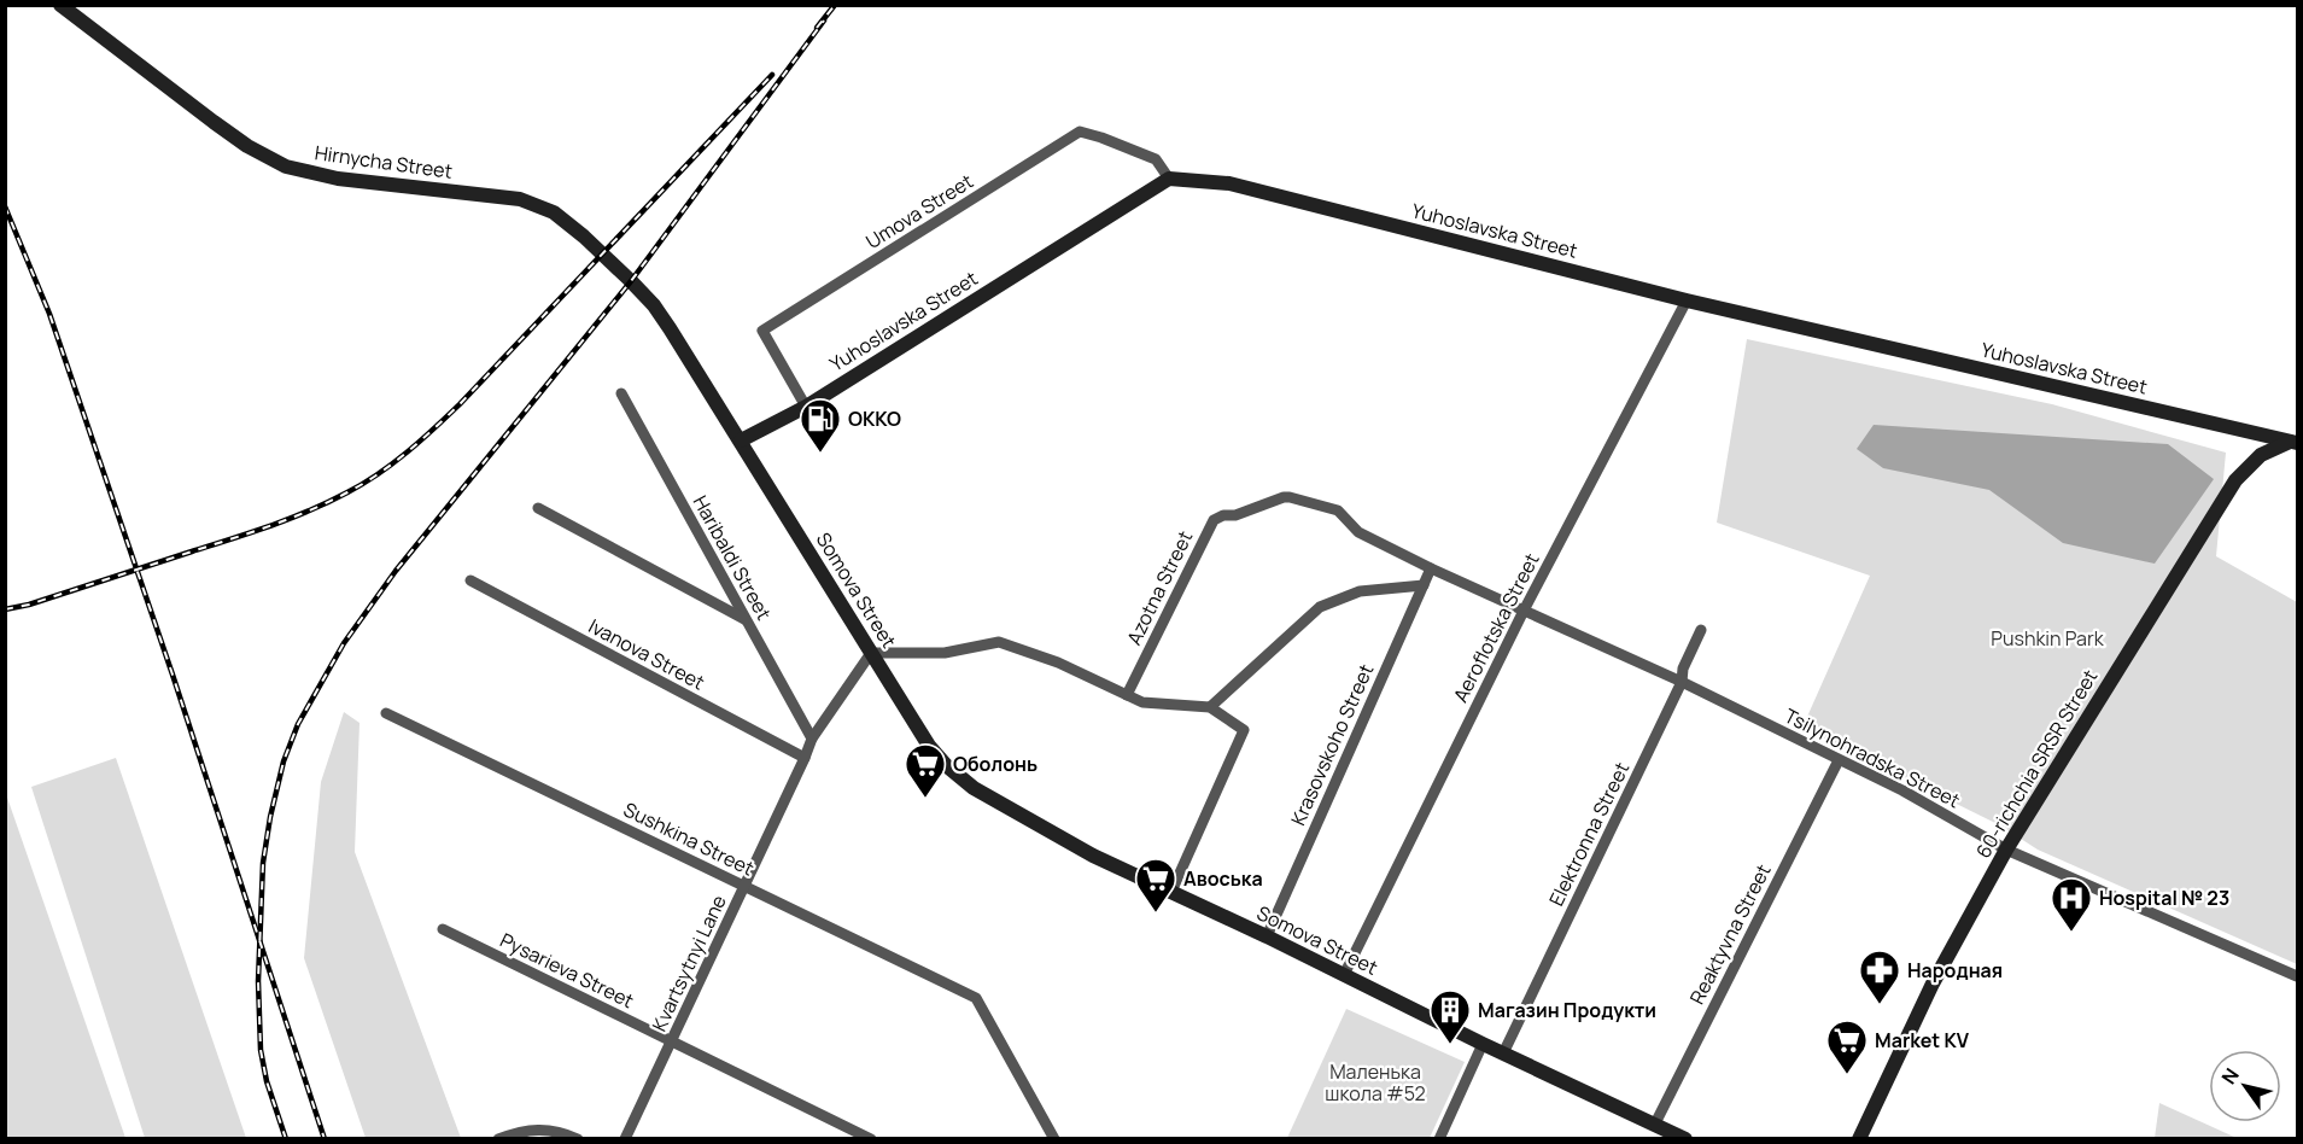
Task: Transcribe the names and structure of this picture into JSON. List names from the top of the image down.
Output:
{
  "streets": {
    "main road": [
      "Hirnycha Street",
      "Yuhoslavska Street",
      "Somova Street",
      "60-richchia SRSR Street"
    ],
    "street": [
      "Umova Street",
      "Haribaldi Street",
      "Azotna Street",
      "Aeroflotska Street",
      "Ivanova Street",
      "Krasovskoho Street",
      "Tsilynohradska Street",
      "Elektronna Street",
      "Sushkina Street",
      "Reaktyvna Street",
      "Kvartsytnyi Lane",
      "Pysarieva Street"
    ]
  },
  "crossings": [
    ["Hirnycha Street", "Somova Street"],
    ["Umova Street", "Yuhoslavska Street"],
    ["Yuhoslavska Street", "Somova Street"],
    ["Yuhoslavska Street", "Aeroflotska Street"],
    ["Yuhoslavska Street", "60-richchia SRSR Street"],
    ["Haribaldi Street", "Kvartsytnyi Lane"],
    ["Azotna Street", "Krasovskoho Street"],
    ["Azotna Street", "Tsilynohradska Street"],
    ["Somova Street", "Aeroflotska Street"],
    ["Somova Street", "Krasovskoho Street"],
    ["Somova Street", "Elektronna Street"],
    ["Somova Street", "Reaktyvna Street"],
    ["Somova Street", "Kvartsytnyi Lane"],
    ["Aeroflotska Street", "Tsilynohradska Street"],
    ["Ivanova Street", "Kvartsytnyi Lane"],
    ["Krasovskoho Street", "Tsilynohradska Street"],
    ["Tsilynohradska Street", "60-richchia SRSR Street"],
    ["Tsilynohradska Street", "Elektronna Street"],
    ["Tsilynohradska Street", "Reaktyvna Street"],
    ["Sushkina Street", "Kvartsytnyi Lane"],
    ["Kvartsytnyi Lane", "Pysarieva Street"]
  ],
  "parks": ["Pushkin Park", "Маленька школа #52"],
  "places": {
    "fuel station": ["ОККО"],
    "supermarket": ["Оболонь", "Авоська", "Market KV"],
    "hospital": ["Hospital № 23"],
    "pharmacy": ["Народная"],
    "building": ["Магазин Продукти"]
  },
  "north": "top left"
}
